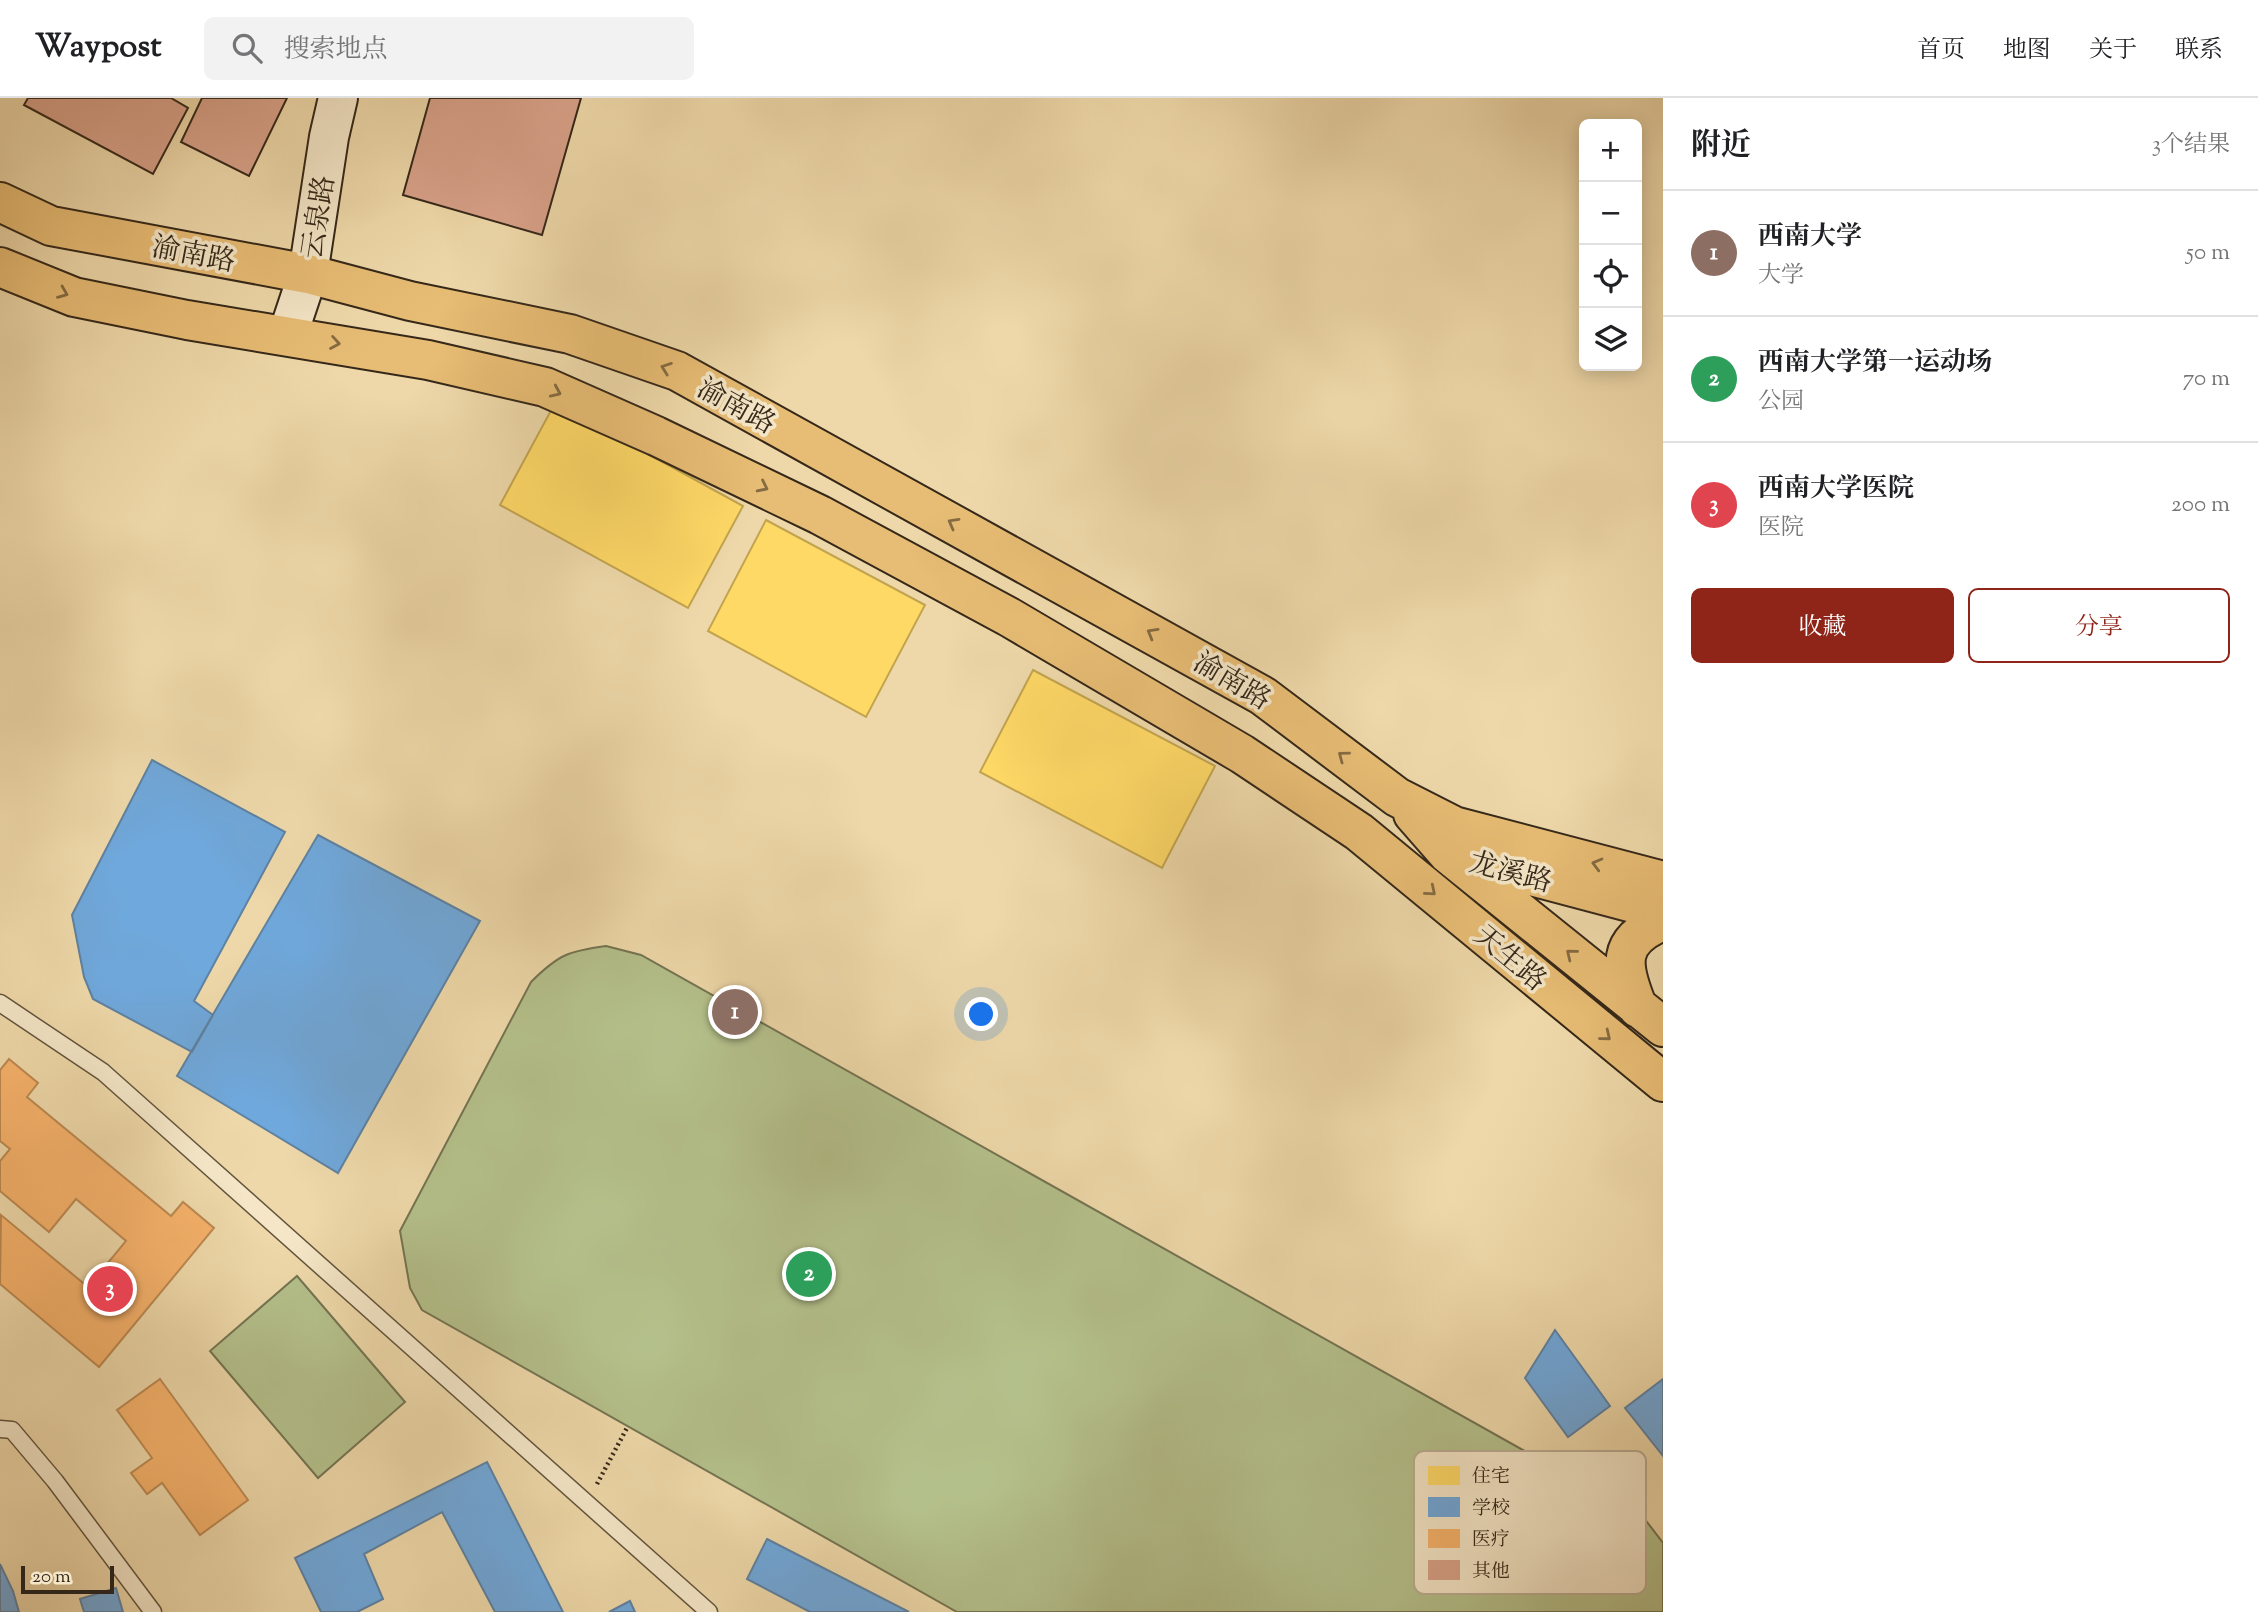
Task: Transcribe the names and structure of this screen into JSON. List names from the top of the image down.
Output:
{
  "streets": {
    "highway": ["渝南路", "龙溪路", "天生路"],
    "main road": ["云泉路"]
  },
  "crossings": [
    ["云泉路", "渝南路"],
    ["渝南路", "龙溪路"],
    ["渝南路", "天生路"],
    ["龙溪路", "天生路"]
  ],
  "legend": [
    "住宅",
    "学校",
    "医疗",
    "其他"
  ],
  "scale_bar": "20 m",
  "page": {
    "header": "Waypost",
    "search": "搜索地点",
    "nav": [
      "首页",
      "地图",
      "关于",
      "联系"
    ],
    "heading": ["附近", "3个结果"],
    "map_buttons": ["+", "−"],
    "list": [
      {
        "mark": "1",
        "name": "西南大学",
        "note": "大学",
        "value": "50 m"
      },
      {
        "mark": "2",
        "name": "西南大学第一运动场",
        "note": "公园",
        "value": "70 m"
      },
      {
        "mark": "3",
        "name": "西南大学医院",
        "note": "医院",
        "value": "200 m"
      }
    ],
    "buttons": ["收藏", "分享"],
    "pins": ["1", "2", "3"],
    "scale": "20 m"
  }
}
